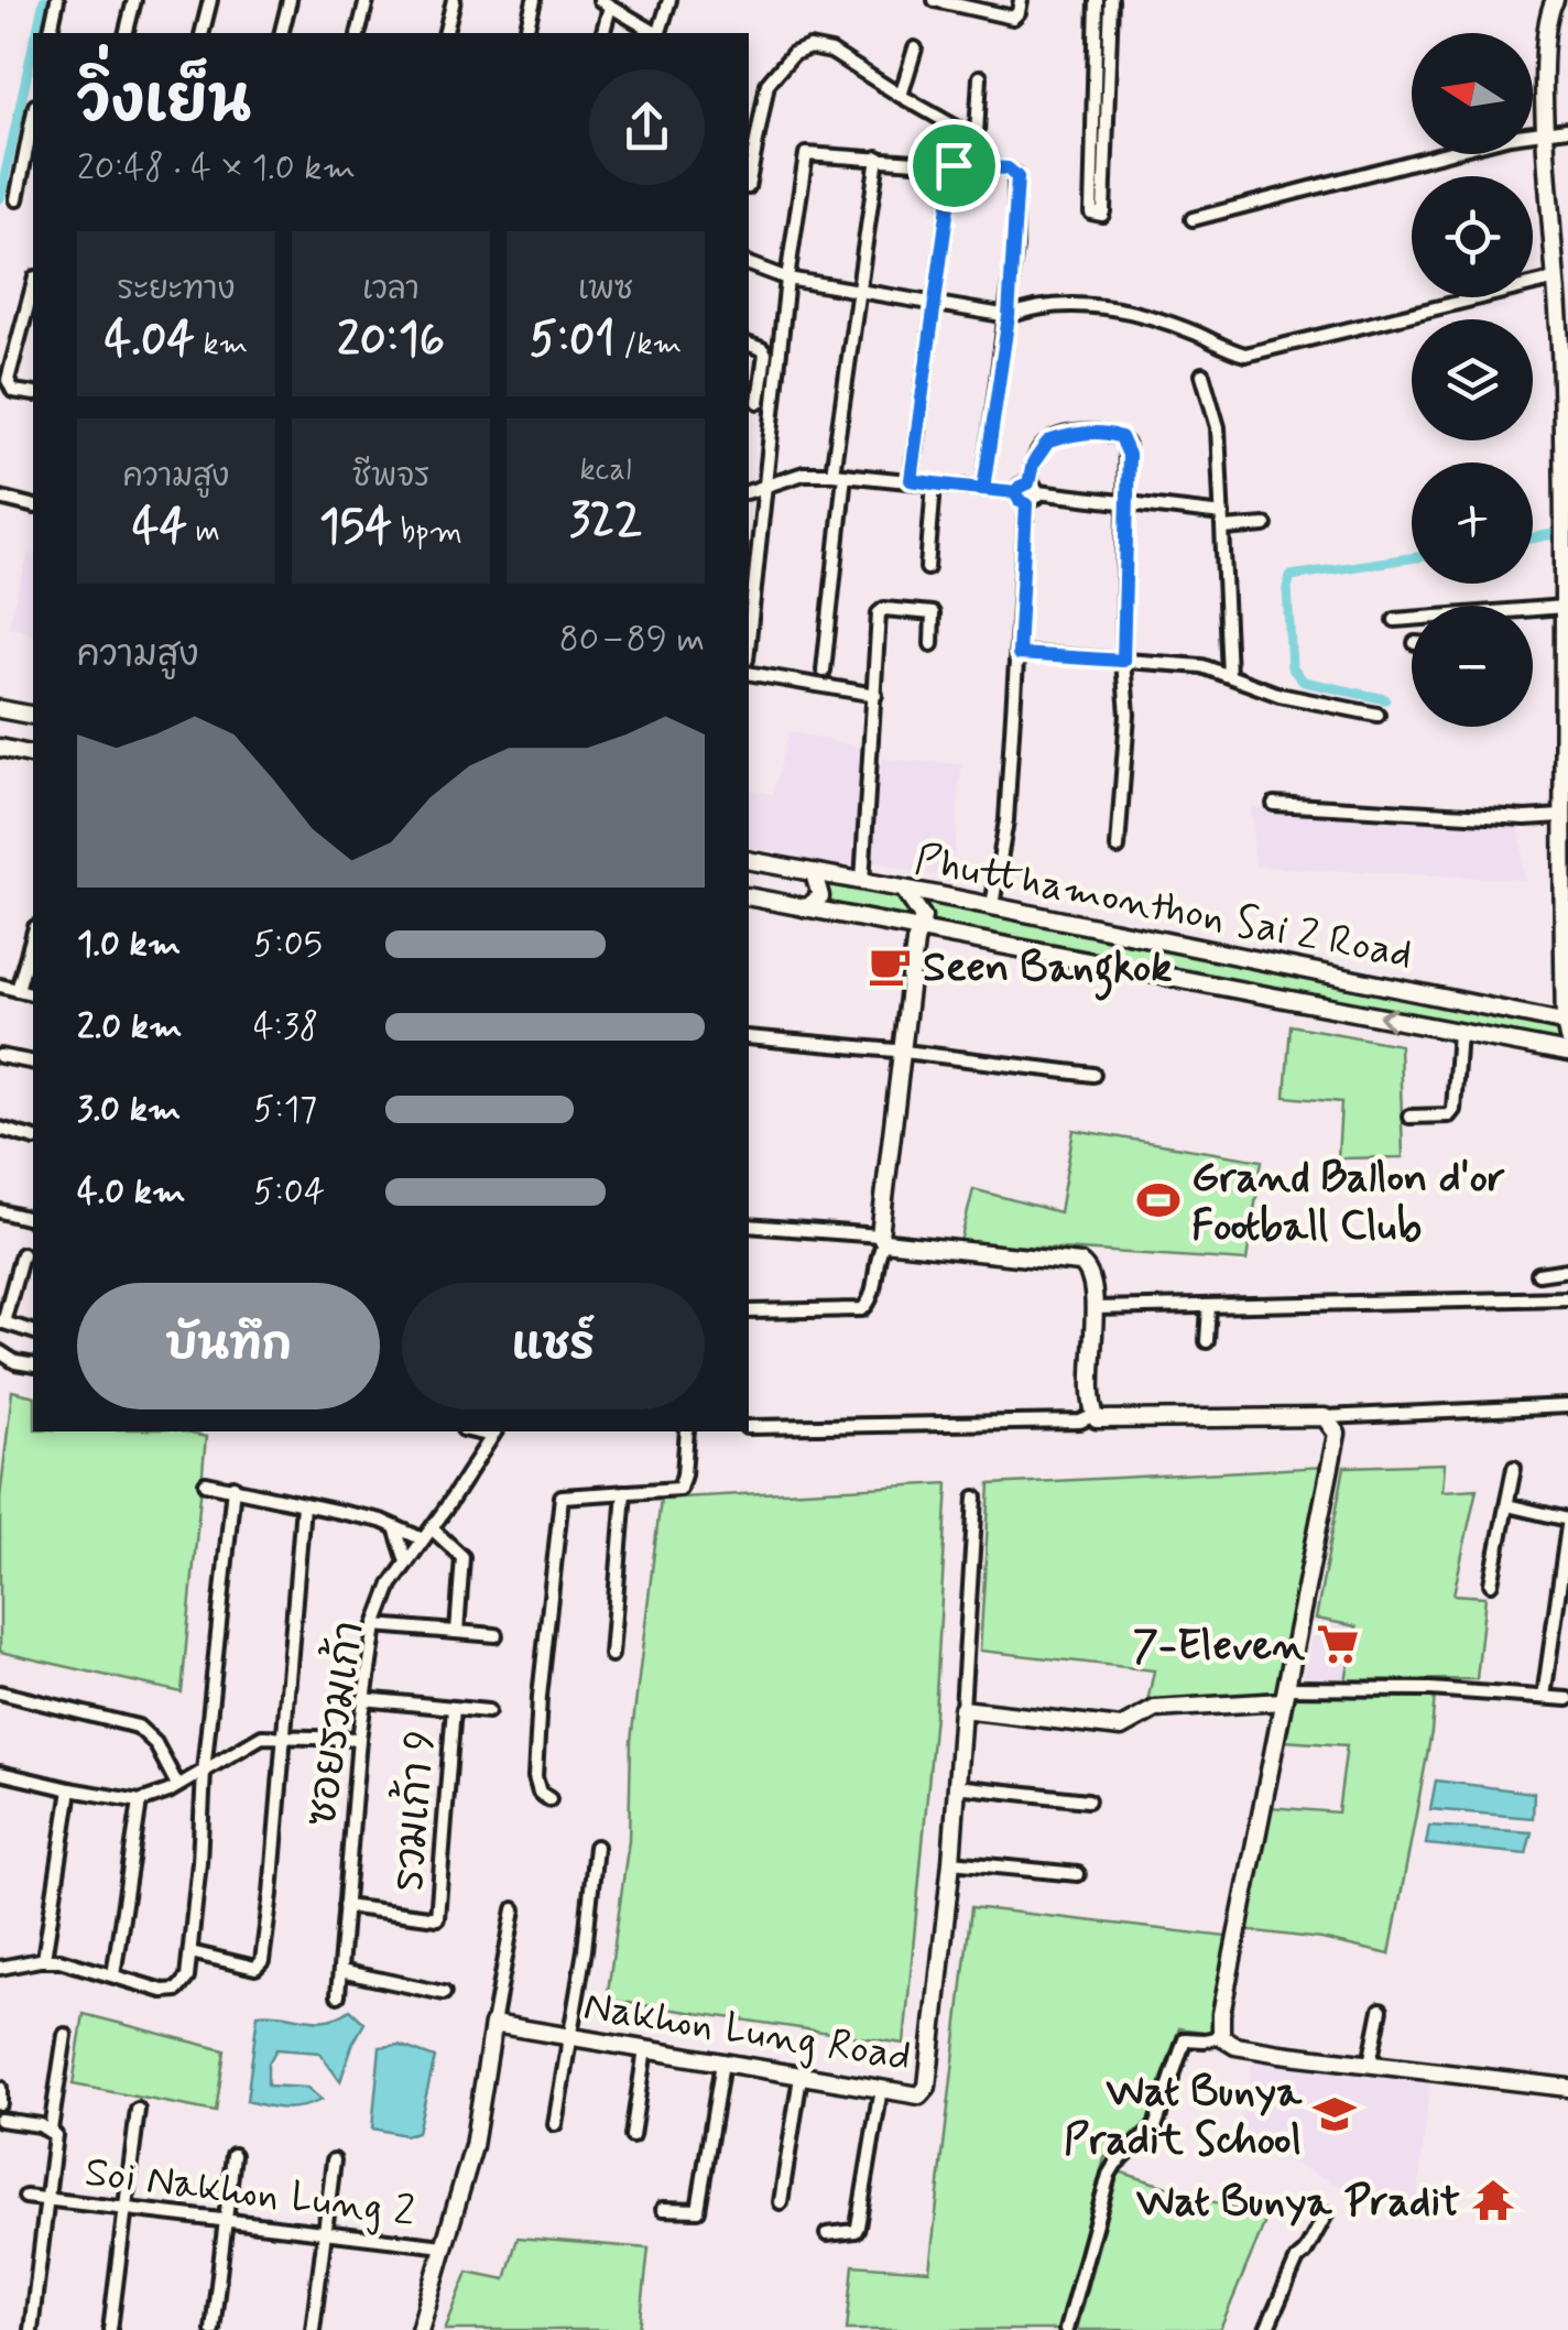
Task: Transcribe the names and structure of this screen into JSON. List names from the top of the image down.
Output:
{
  "streets": {
    "street": [
      "Phutthamonthon Sai 2 Road",
      "ซอยรวมเก้า",
      "รวมเก้า 9",
      "Nakhon Lung Road",
      "Soi Nakhon Lung 2"
    ]
  },
  "crossings": [
    ["ซอยรวมเก้า", "รวมเก้า 9"]
  ],
  "places": {
    "cafe": ["Seen Bangkok"],
    "sports": ["Grand Ballon d'or Football Club"],
    "supermarket": ["7-Eleven"],
    "school or university": ["Wat Bunya Pradit School"],
    "temple": ["Wat Bunya Pradit"]
  },
  "north": "left",
  "page": {
    "map_buttons": ["+", "−"],
    "heading": ["วิ่งเย็น", "20:48 · 4 × 1.0 km"],
    "stats": [
      ["ระยะทาง", "4.04 km"],
      ["เวลา", "20:16"],
      ["เพซ", "5:01 /km"],
      ["ความสูง", "44 m"],
      ["ชีพจร", "154 bpm"],
      ["kcal", "322"]
    ],
    "chart": ["ความสูง", "80–89 m"],
    "list": [
      {
        "name": "1.0 km",
        "note": "5:05"
      },
      {
        "name": "2.0 km",
        "note": "4:38"
      },
      {
        "name": "3.0 km",
        "note": "5:17"
      },
      {
        "name": "4.0 km",
        "note": "5:04"
      }
    ],
    "buttons": ["บันทึก", "แชร์"]
  }
}
